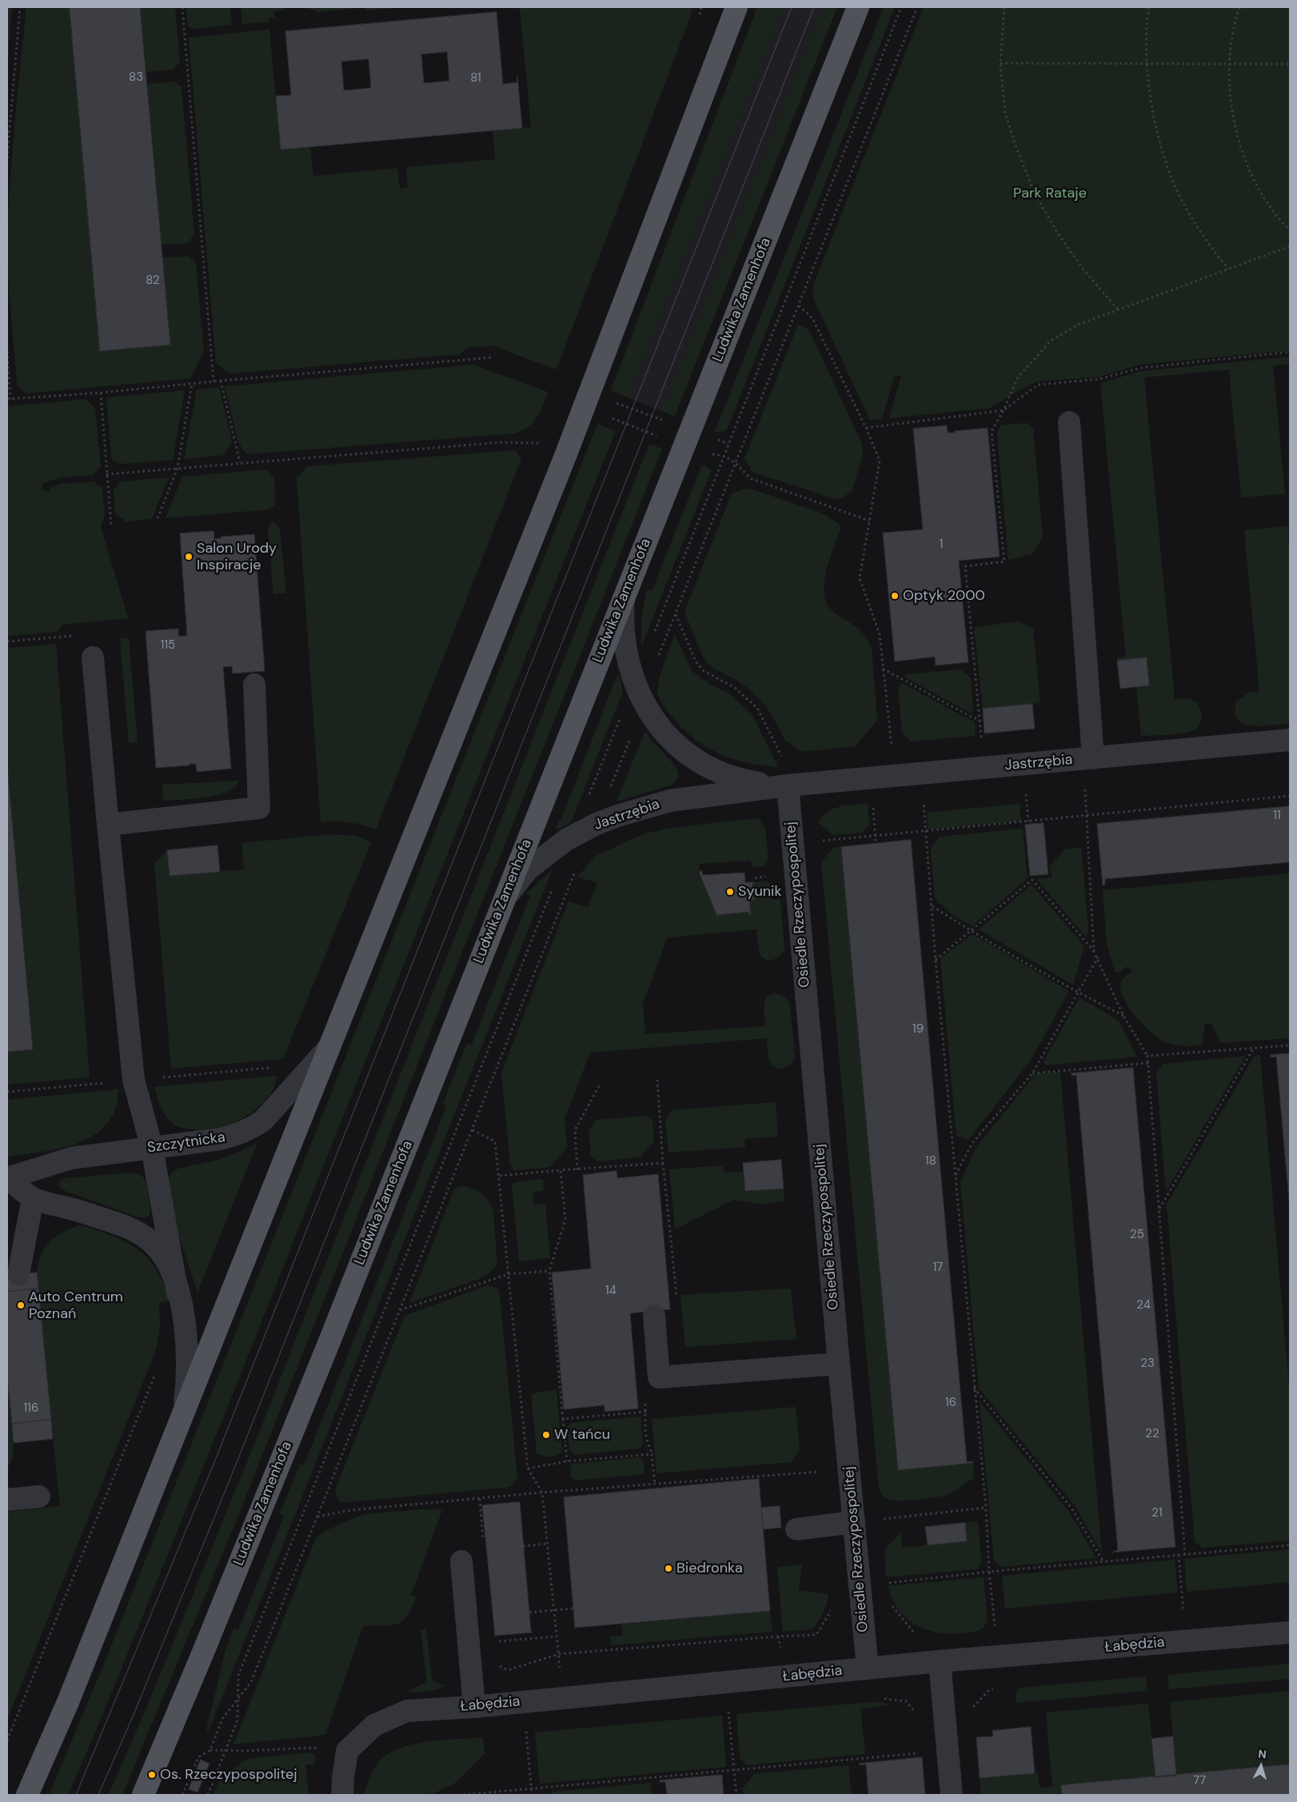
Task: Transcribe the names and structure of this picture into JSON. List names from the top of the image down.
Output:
{
  "streets": {
    "main road": ["Ludwika Zamenhofa"],
    "street": [
      "Jastrzębia",
      "Osiedle Rzeczypospolitej",
      "Szczytnicka",
      "Łabędzia"
    ]
  },
  "crossings": [
    ["Ludwika Zamenhofa", "Jastrzębia"],
    ["Jastrzębia", "Osiedle Rzeczypospolitej"],
    ["Osiedle Rzeczypospolitej", "Łabędzia"]
  ],
  "parks": ["Park Rataje"],
  "places": [
    "Salon Urody Inspiracje",
    "Optyk 2000",
    "Syunik",
    "Auto Centrum Poznań",
    "W tańcu",
    "Biedronka",
    "Os. Rzeczypospolitej"
  ],
  "house_numbers": [
    "83",
    "81",
    "82",
    "1",
    "115",
    "11",
    "19",
    "18",
    "25",
    "17",
    "14",
    "24",
    "23",
    "16",
    "116",
    "22",
    "21",
    "77"
  ],
  "north": "top"
}
